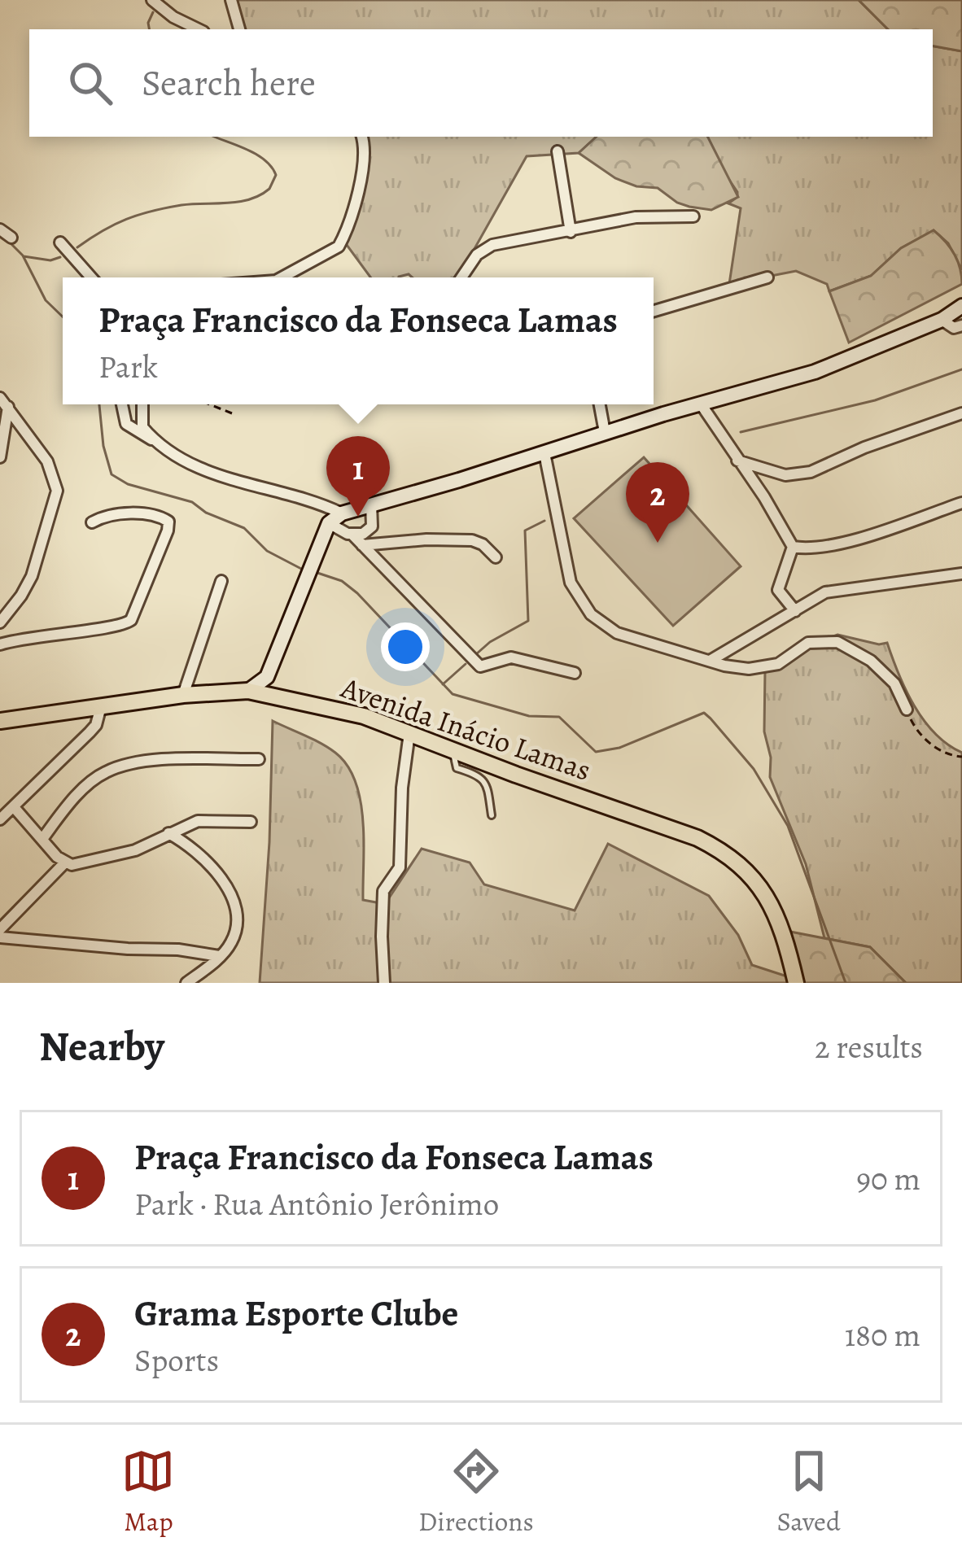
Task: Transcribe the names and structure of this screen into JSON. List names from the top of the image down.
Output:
{
  "streets": {
    "main road": ["Avenida Inácio Lamas"]
  },
  "page": {
    "search": "Search here",
    "popup": ["Praça Francisco da Fonseca Lamas", "Park"],
    "pins": ["1", "2"],
    "heading": ["Nearby", "2 results"],
    "list": [
      {
        "mark": "1",
        "name": "Praça Francisco da Fonseca Lamas",
        "note": "Park · Rua Antônio Jerônimo",
        "value": "90 m"
      },
      {
        "mark": "2",
        "name": "Grama Esporte Clube",
        "note": "Sports",
        "value": "180 m"
      }
    ],
    "nav": ["Map", "Directions", "Saved"]
  }
}
